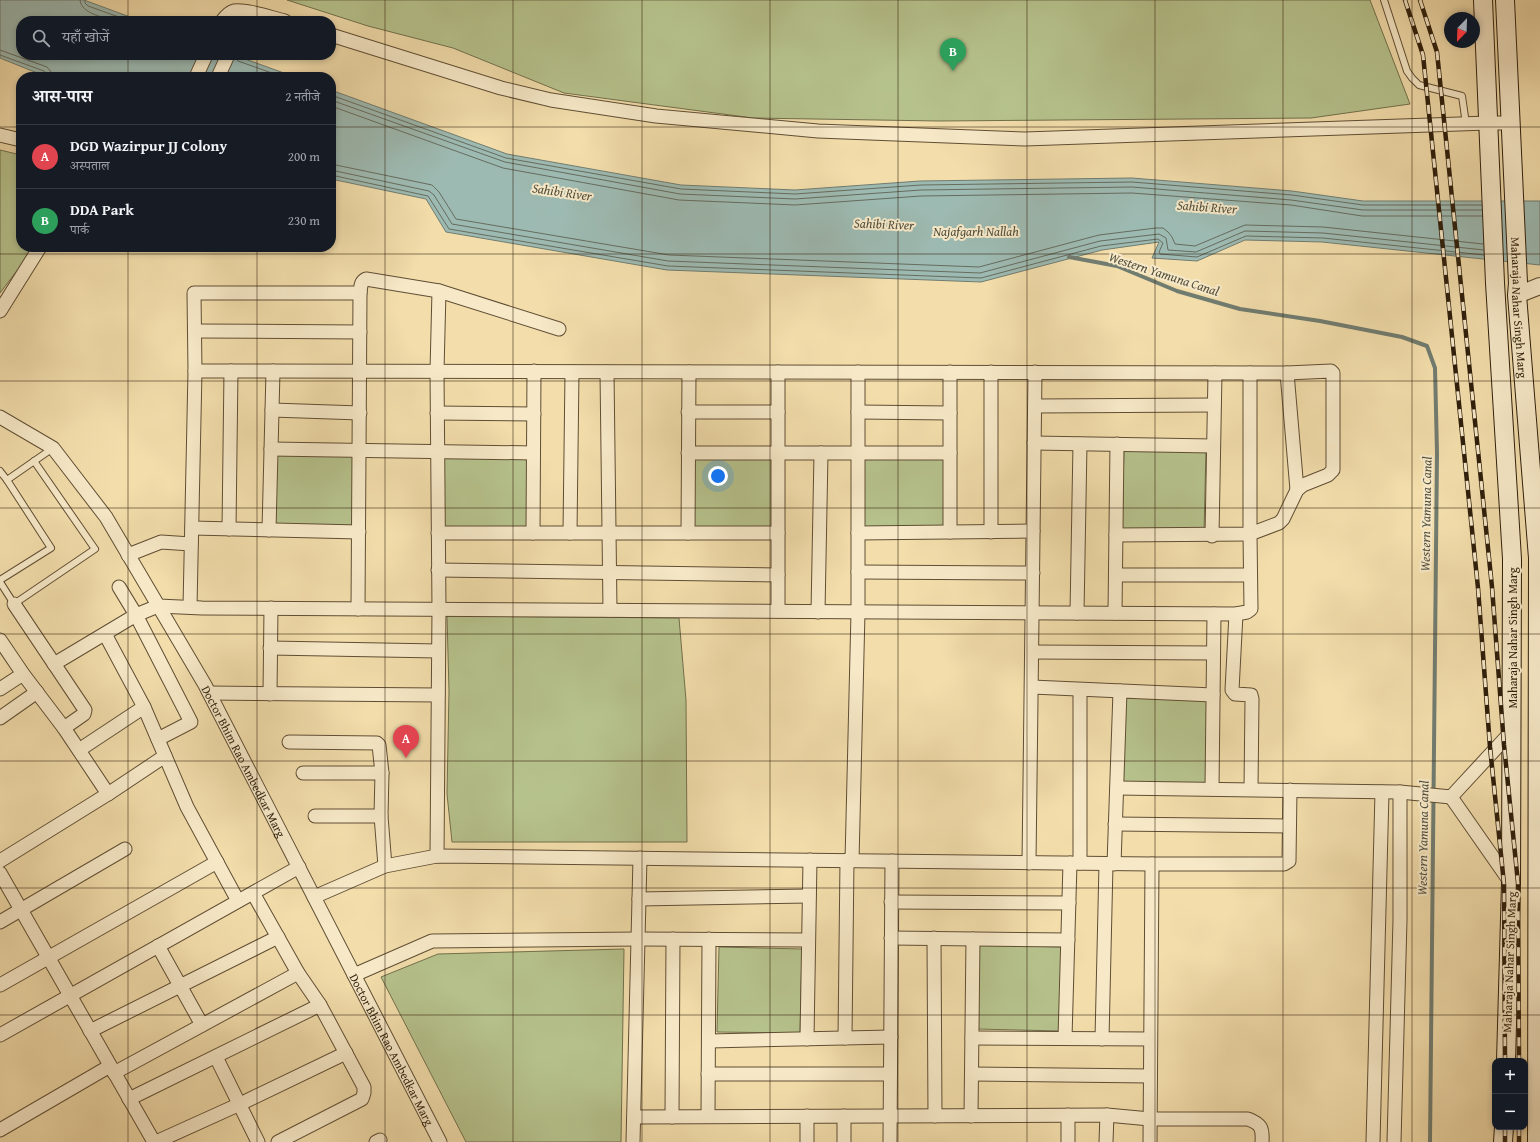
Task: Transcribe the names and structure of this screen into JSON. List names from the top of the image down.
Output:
{
  "streets": {
    "main road": ["Maharaja Nahar Singh Marg"],
    "street": ["Doctor Bhim Rao Ambedkar Marg"]
  },
  "water": ["Sahibi River", "Najafgarh Nallah", "Western Yamuna Canal"],
  "north": "bottom left",
  "page": {
    "search": "यहाँ खोजें",
    "pins": ["B", "A"],
    "heading": ["आस-पास", "2 नतीजे"],
    "list": [
      {
        "mark": "A",
        "name": "DGD Wazirpur JJ Colony",
        "note": "अस्पताल",
        "value": "200 m"
      },
      {
        "mark": "B",
        "name": "DDA Park",
        "note": "पार्क",
        "value": "230 m"
      }
    ],
    "map_buttons": ["+", "−"]
  }
}
